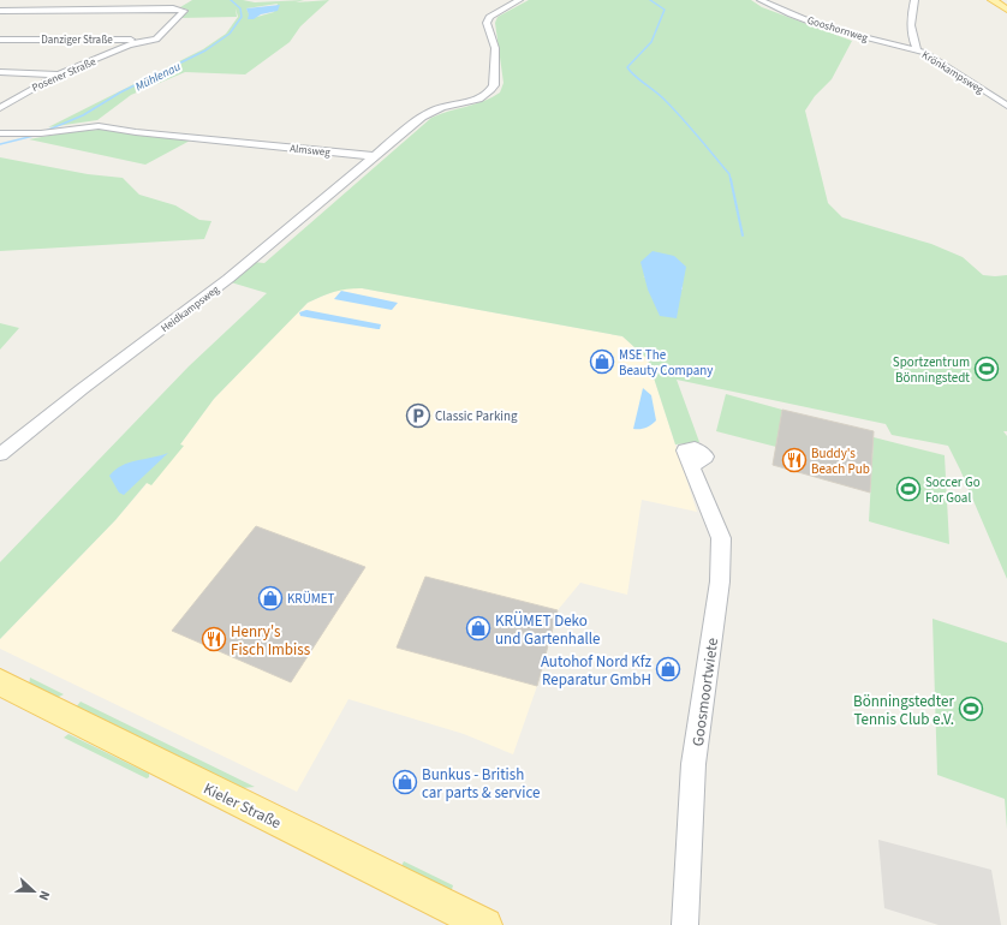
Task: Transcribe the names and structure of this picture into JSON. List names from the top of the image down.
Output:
{
  "streets": {
    "main road": ["Kieler Straße"],
    "street": [
      "Gooshornweg",
      "Danziger Straße",
      "Krönkampsweg",
      "Posener Straße",
      "Almsweg",
      "Heidkampsweg",
      "Goosmoortwiete"
    ]
  },
  "crossings": [
    ["Gooshornweg", "Krönkampsweg"],
    ["Danziger Straße", "Posener Straße"],
    ["Almsweg", "Heidkampsweg"]
  ],
  "water": ["Mühlenau"],
  "places": {
    "shop": [
      "MSE The Beauty Company",
      "KRÜMET",
      "KRÜMET Deko und Gartenhalle",
      "Autohof Nord Kfz Reparatur GmbH",
      "Bunkus - British car parts & service"
    ],
    "sports": ["Sportzentrum Bönningstedt", "Soccer Go For Goal", "Bönningstedter Tennis Club e.V."],
    "parking": ["Classic Parking"],
    "restaurant": ["Buddy's Beach Pub", "Henry's Fisch Imbiss"]
  },
  "north": "right"
}
